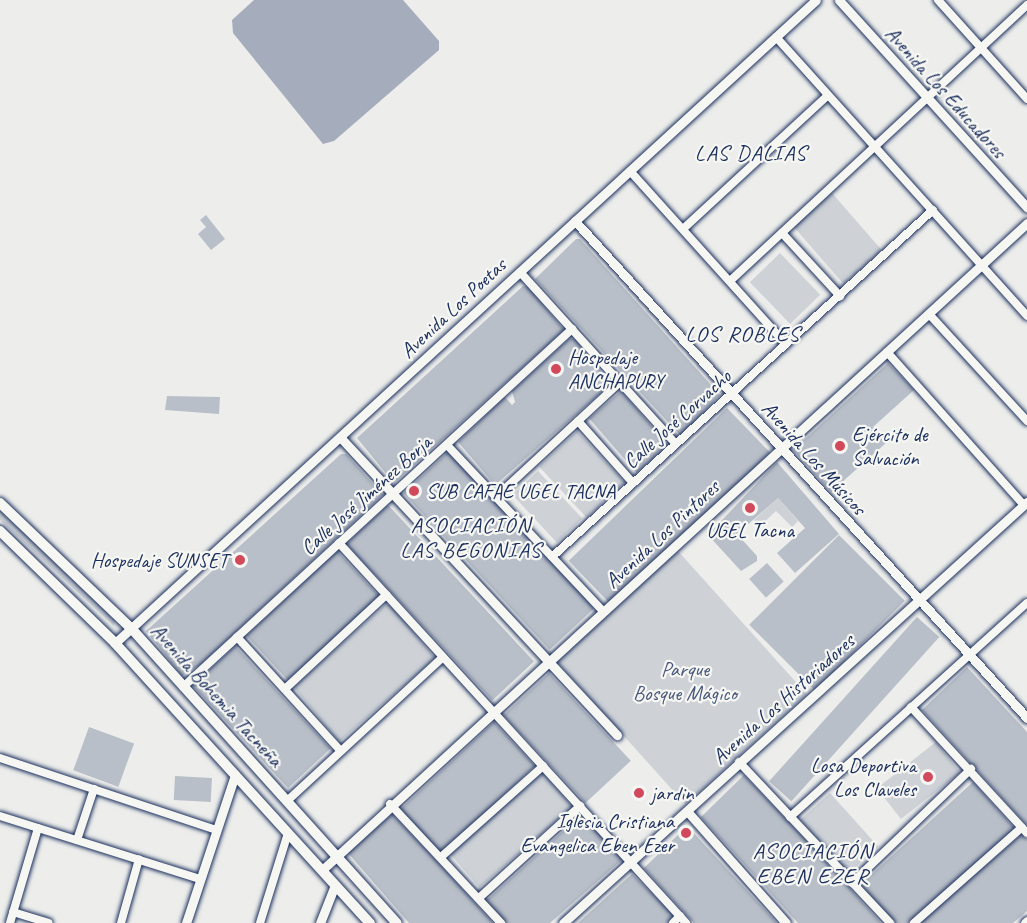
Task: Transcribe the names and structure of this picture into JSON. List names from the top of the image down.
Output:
{
  "streets": {
    "main road": ["Avenida Bohemia Tacneña"],
    "street": [
      "Avenida Los Educadores",
      "Avenida Los Poetas",
      "Calle José Corvacho",
      "Avenida Los Músicos",
      "Calle José Jiménez Borja",
      "Avenida Los Pintores",
      "Avenida Los Historiadores"
    ]
  },
  "crossings": [
    ["Avenida Los Poetas", "Avenida Los Músicos"],
    ["Avenida Los Poetas", "Avenida Bohemia Tacneña"],
    ["Calle José Corvacho", "Avenida Los Músicos"],
    ["Avenida Los Músicos", "Avenida Los Pintores"],
    ["Avenida Los Músicos", "Avenida Los Historiadores"],
    ["Calle José Jiménez Borja", "Avenida Bohemia Tacneña"],
    ["Avenida Los Pintores", "Avenida Bohemia Tacneña"]
  ],
  "districts": [
    "LAS DALIAS",
    "LOS ROBLES",
    "ASOCIACIÓN LAS BEGONIAS",
    "ASOCIACIÓN EBEN EZER"
  ],
  "parks": ["Parque Bosque Mágico"],
  "places": [
    "Hospedaje ANCHAPURY",
    "Ejército de Salvación",
    "SUB CAFAE UGEL TACNA",
    "UGEL Tacna",
    "Hospedaje SUNSET",
    "Losa Deportiva Los Claveles",
    "jardin",
    "Iglesia Cristiana Evangelica Eben Ezer"
  ]
}
